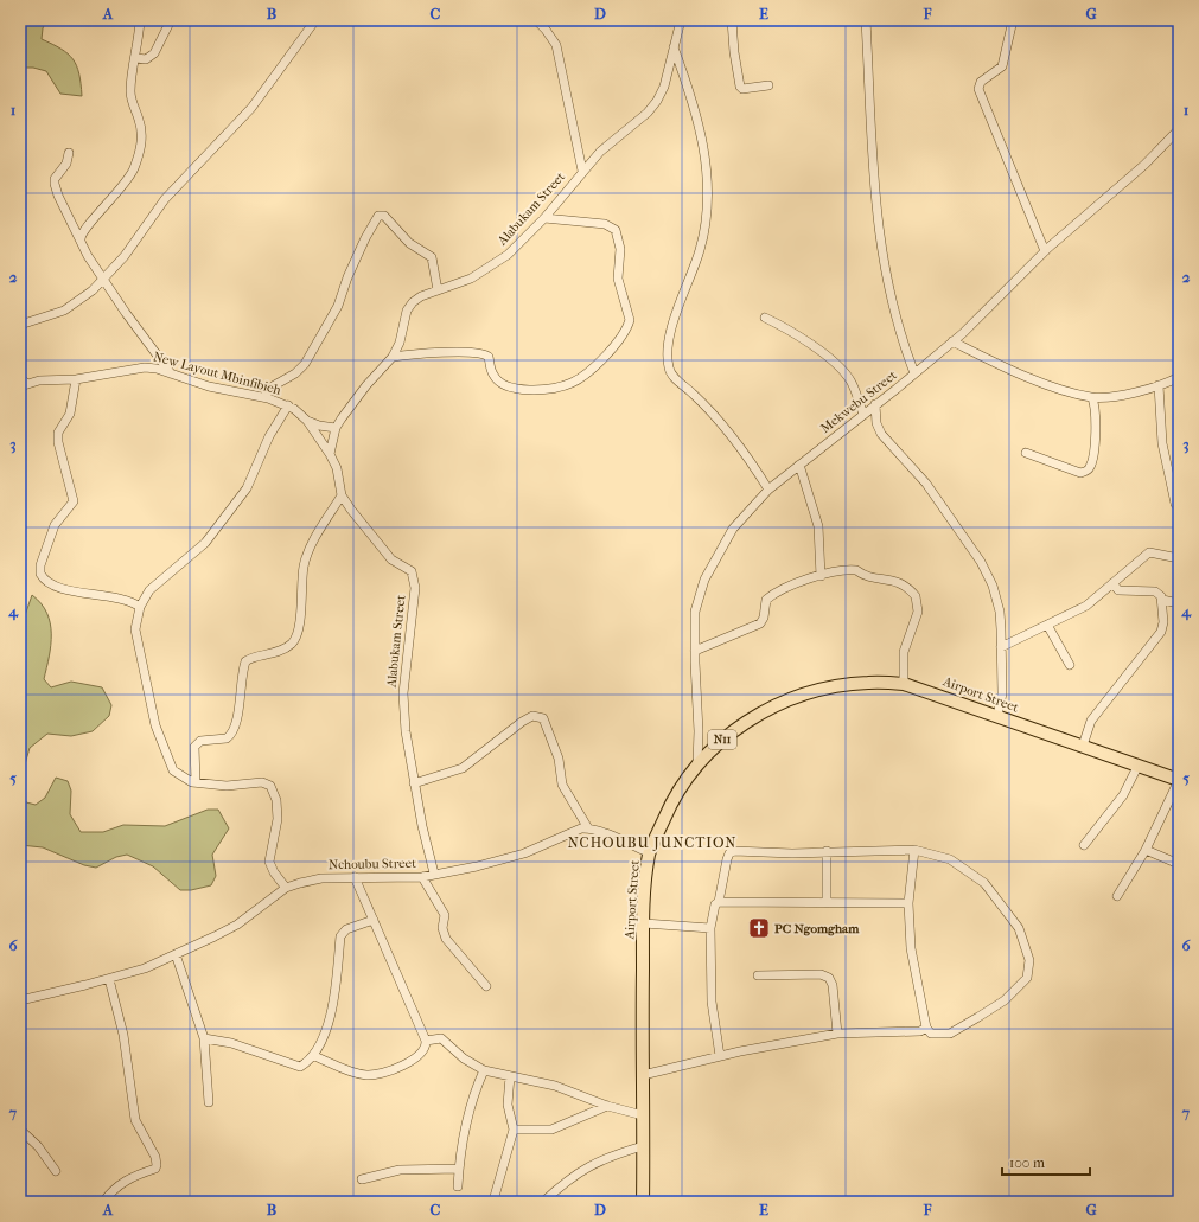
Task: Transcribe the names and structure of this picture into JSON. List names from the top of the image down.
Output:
{
  "streets": {
    "highway": ["Airport Street", "N11"],
    "street": [
      "Alabukam Street",
      "New Layout Mbinfibieh",
      "Mekwebu Street",
      "Nchoubu Street"
    ]
  },
  "crossings": [
    ["Alabukam Street", "New Layout Mbinfibieh"],
    ["Alabukam Street", "Nchoubu Street"],
    ["Mekwebu Street", "Airport Street"]
  ],
  "districts": ["NCHOUBU JUNCTION"],
  "places": {
    "church": ["PC Ngomgham"]
  },
  "scale_bar": "100 m",
  "grid": {
    "columns": [
      "A",
      "B",
      "C",
      "D",
      "E",
      "F",
      "G"
    ],
    "rows": [
      "1",
      "2",
      "3",
      "4",
      "5",
      "6",
      "7"
    ]
  }
}
